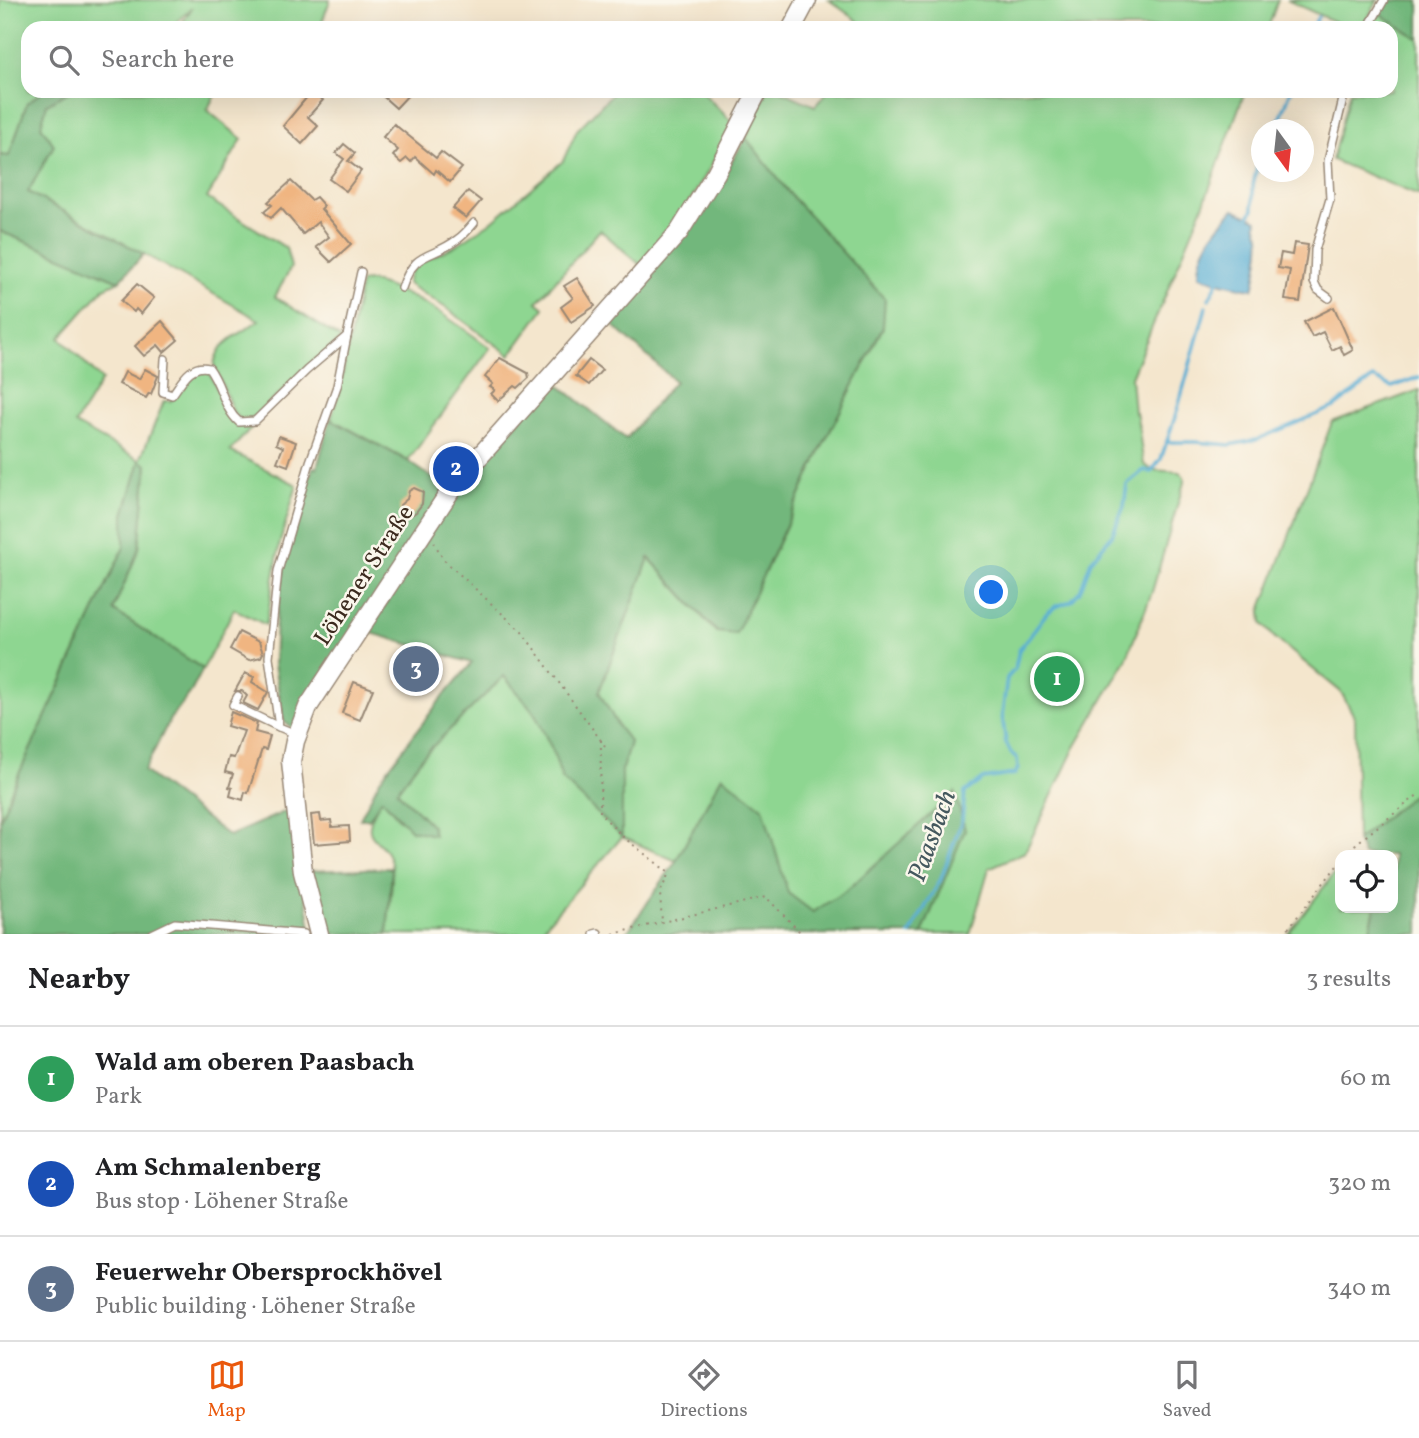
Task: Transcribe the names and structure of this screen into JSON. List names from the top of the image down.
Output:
{
  "streets": {
    "street": ["Löhener Straße"]
  },
  "water": ["Paasbach"],
  "north": "bottom",
  "page": {
    "search": "Search here",
    "pins": ["2", "3", "1"],
    "heading": ["Nearby", "3 results"],
    "list": [
      {
        "mark": "1",
        "name": "Wald am oberen Paasbach",
        "note": "Park",
        "value": "60 m"
      },
      {
        "mark": "2",
        "name": "Am Schmalenberg",
        "note": "Bus stop · Löhener Straße",
        "value": "320 m"
      },
      {
        "mark": "3",
        "name": "Feuerwehr Obersprockhövel",
        "note": "Public building · Löhener Straße",
        "value": "340 m"
      }
    ],
    "nav": ["Map", "Directions", "Saved"]
  }
}
